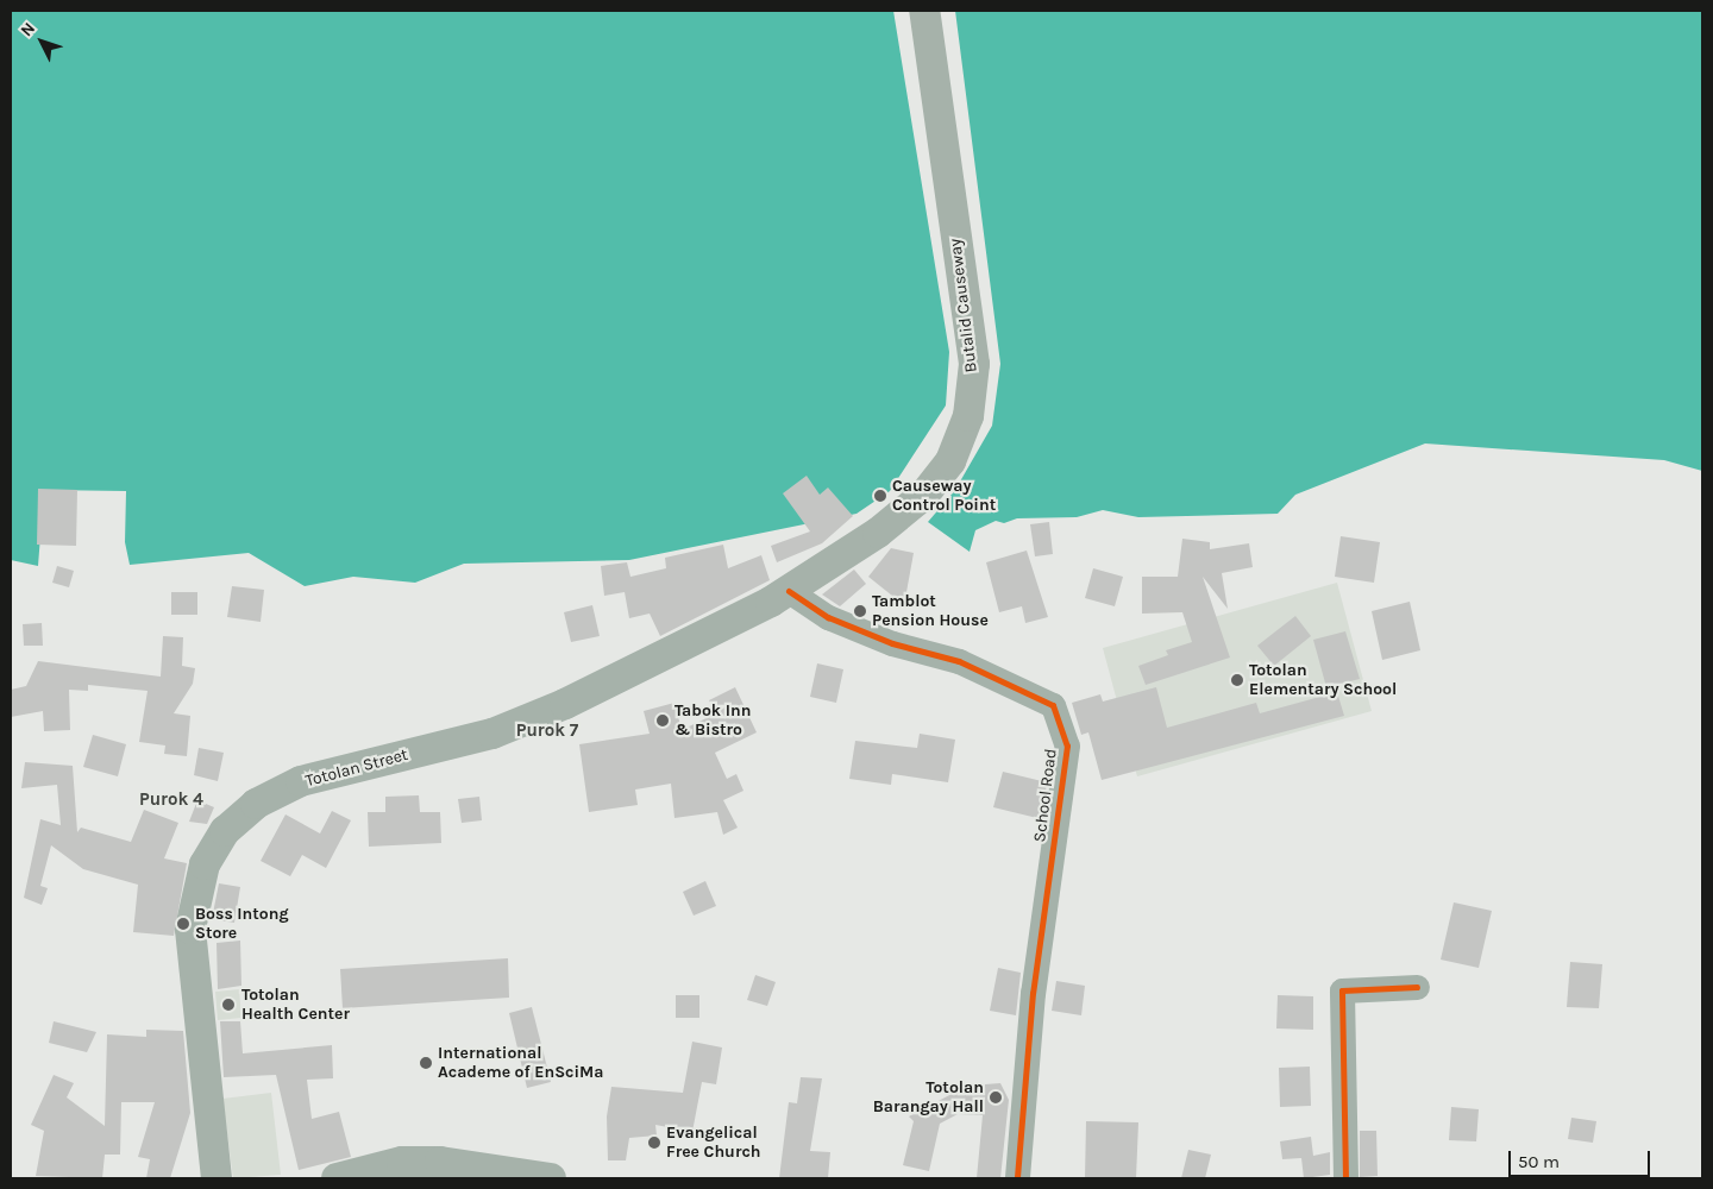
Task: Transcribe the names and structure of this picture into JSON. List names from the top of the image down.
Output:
{
  "streets": {
    "main road": ["Butalid Causeway", "Totolan Street"],
    "street": ["School Road"]
  },
  "crossings": [
    ["Butalid Causeway", "Totolan Street"],
    ["Butalid Causeway", "School Road"],
    ["Totolan Street", "School Road"]
  ],
  "districts": ["Purok 7", "Purok 4"],
  "places": [
    "Causeway Control Point",
    "Tamblot Pension House",
    "Totolan Elementary School",
    "Tabok Inn & Bistro",
    "Boss Intong Store",
    "Totolan Health Center",
    "International Academe of EnSciMa",
    "Totolan Barangay Hall",
    "Evangelical Free Church"
  ],
  "scale_bar": "50 m",
  "north": "top left"
}
